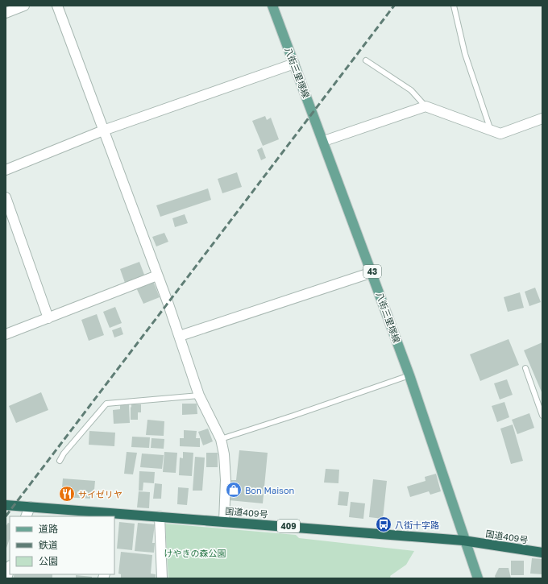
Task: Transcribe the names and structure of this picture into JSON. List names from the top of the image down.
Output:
{
  "streets": {
    "highway": ["国道409号", "409"],
    "main road": ["八街三里塚線", "43"]
  },
  "crossings": [
    ["八街三里塚線", "国道409号"]
  ],
  "parks": ["けやきの森公園"],
  "places": {
    "shop": ["Bon Maison"],
    "restaurant": ["サイゼリヤ"],
    "bus stop": ["八街十字路"]
  },
  "legend": ["道路", "鉄道", "公園"]
}
